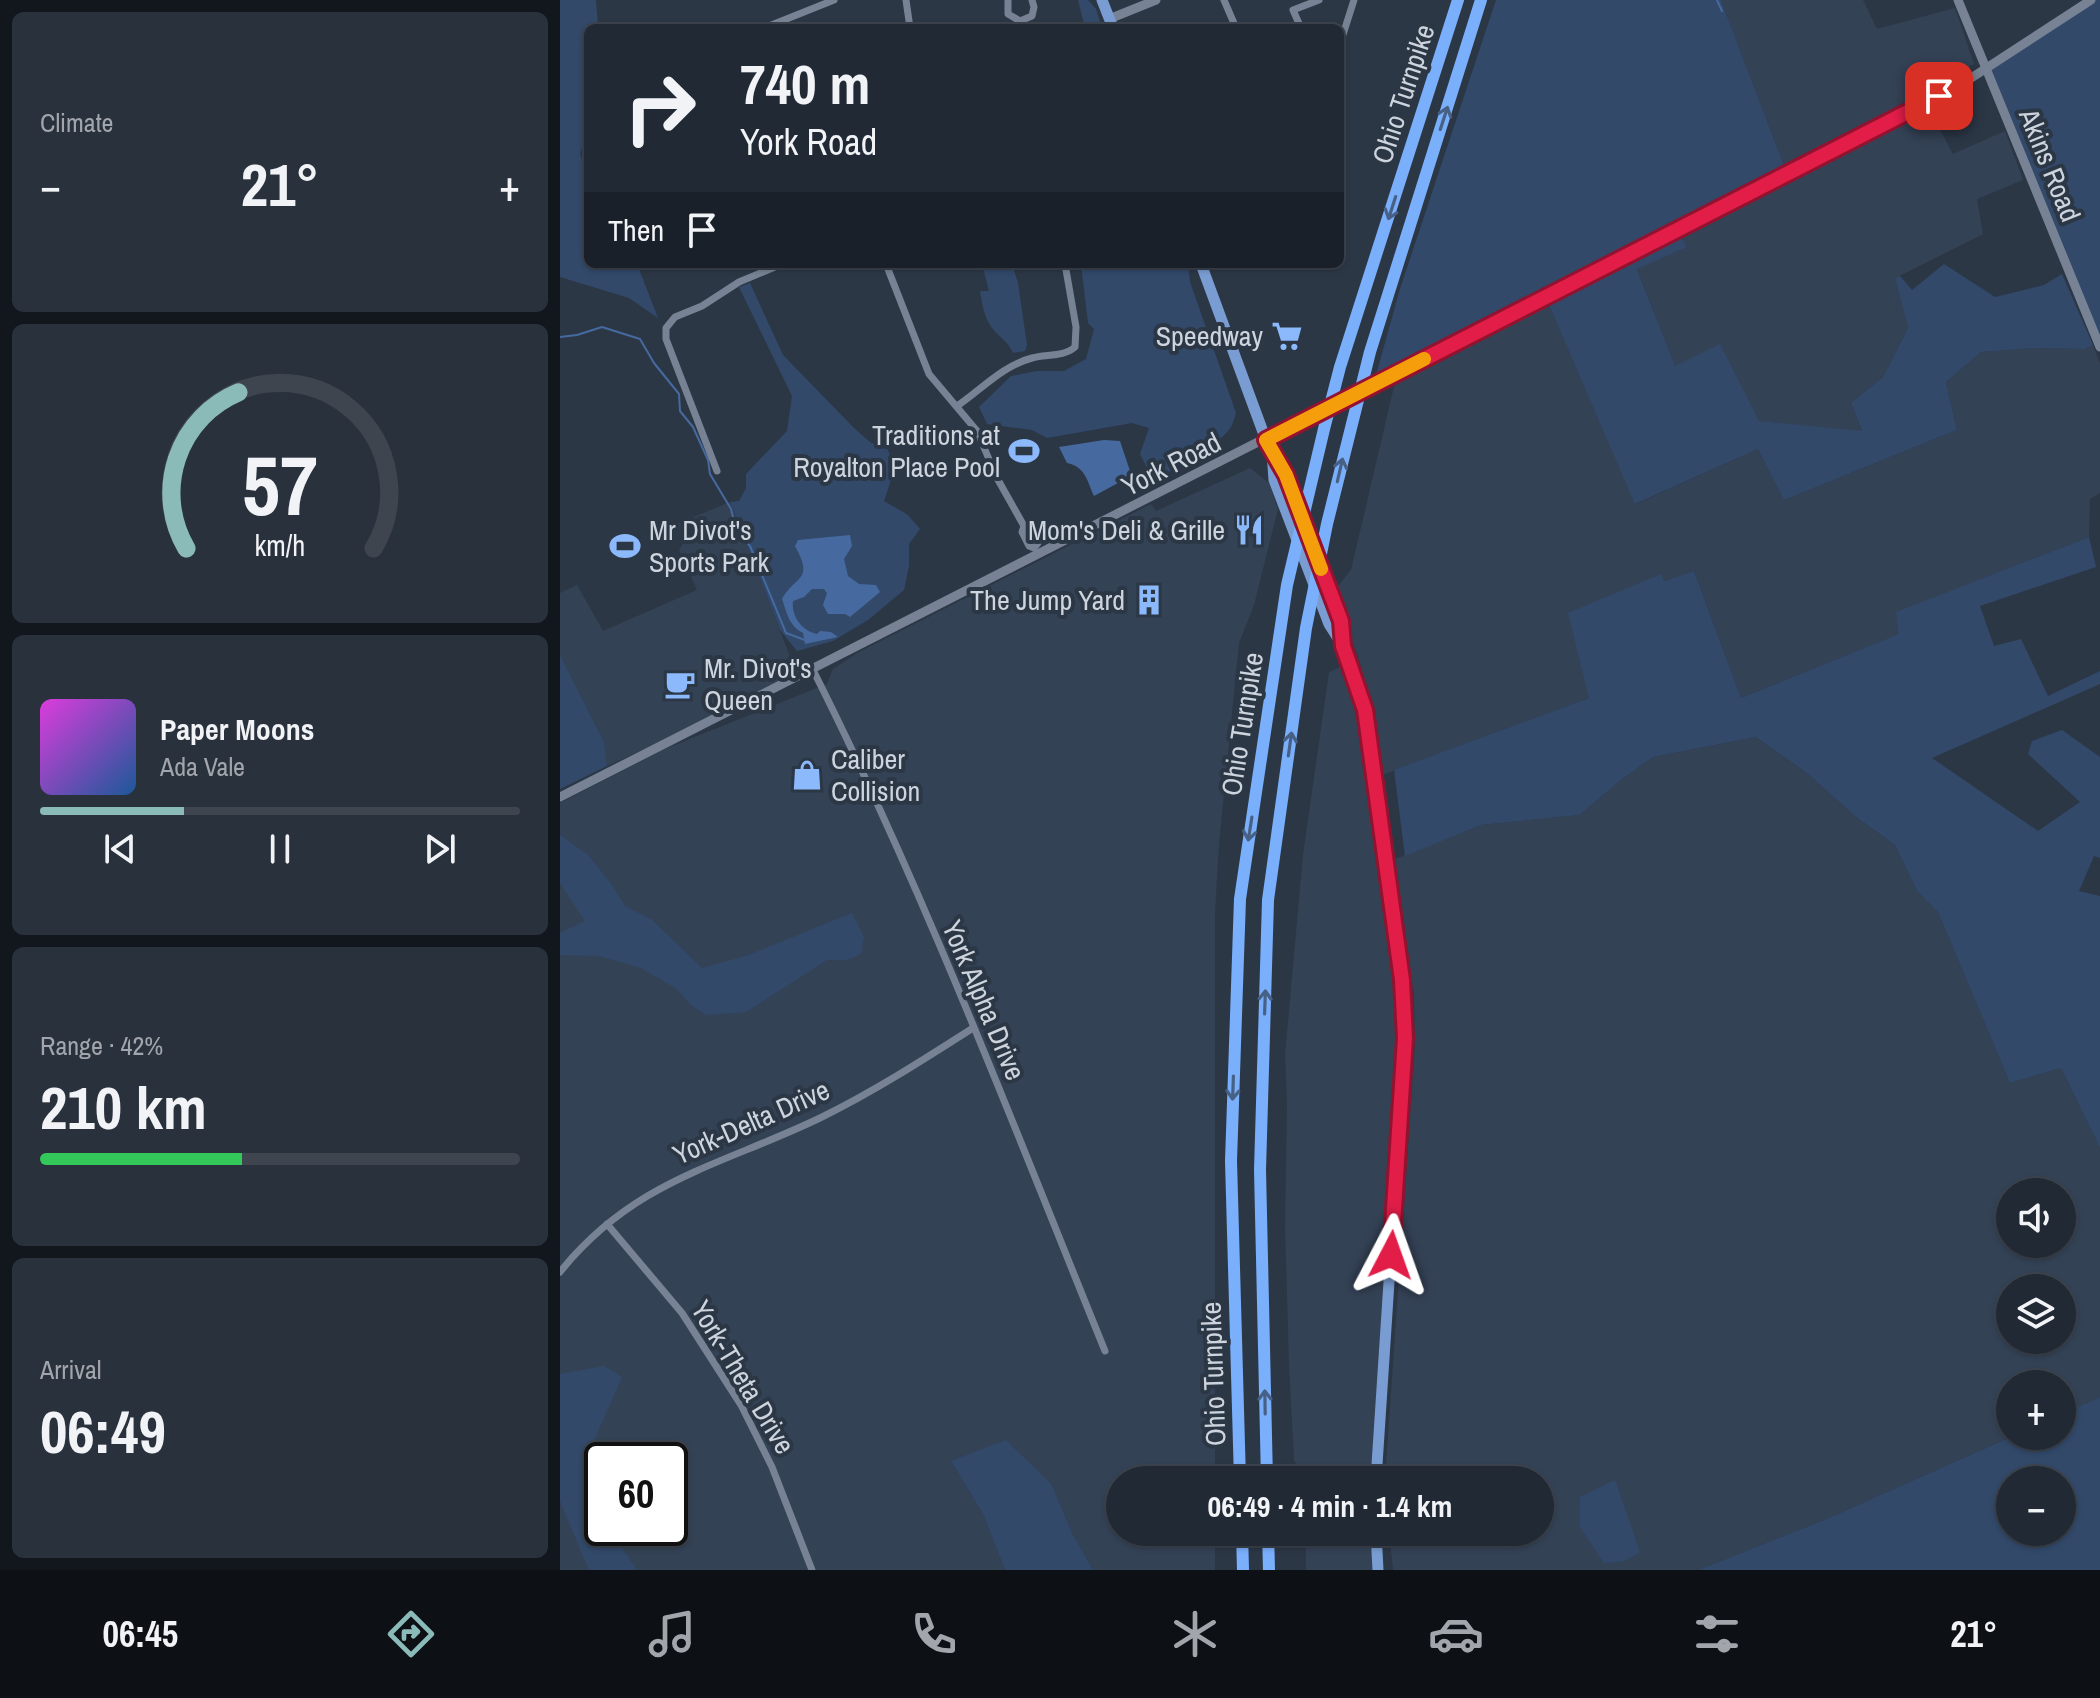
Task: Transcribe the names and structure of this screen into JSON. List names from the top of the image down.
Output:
{
  "streets": {
    "highway": ["Ohio Turnpike"],
    "street": [
      "Akins Road",
      "York Road",
      "York Alpha Drive",
      "York-Delta Drive",
      "York-Theta Drive"
    ]
  },
  "crossings": [
    ["Akins Road", "York Road"],
    ["York Road", "York Alpha Drive"],
    ["York Alpha Drive", "York-Delta Drive"],
    ["York-Delta Drive", "York-Theta Drive"]
  ],
  "places": {
    "supermarket": ["Speedway"],
    "sports": ["Traditions at Royalton Place Pool", "Mr Divot's Sports Park"],
    "restaurant": ["Mom's Deli & Grille"],
    "building": ["The Jump Yard"],
    "cafe": ["Mr. Divot's Queen"],
    "shop": ["Caliber Collision"]
  },
  "page": {
    "tile": [
      "Climate",
      ["Range · 42%", "210 km"],
      ["Arrival", "06:49"]
    ],
    "turn": ["740 m", "York Road"],
    "heat": ["−", "21°", "+"],
    "then": "Then",
    "song": ["Paper Moons", "Ada Vale"],
    "map_buttons": ["+", "−"],
    "limit": "60",
    "trip": "06:49 · 4 min · 1.4 km",
    "tabs": ["06:45", "21°"],
    "gauge": ["57", "km/h"]
  }
}
